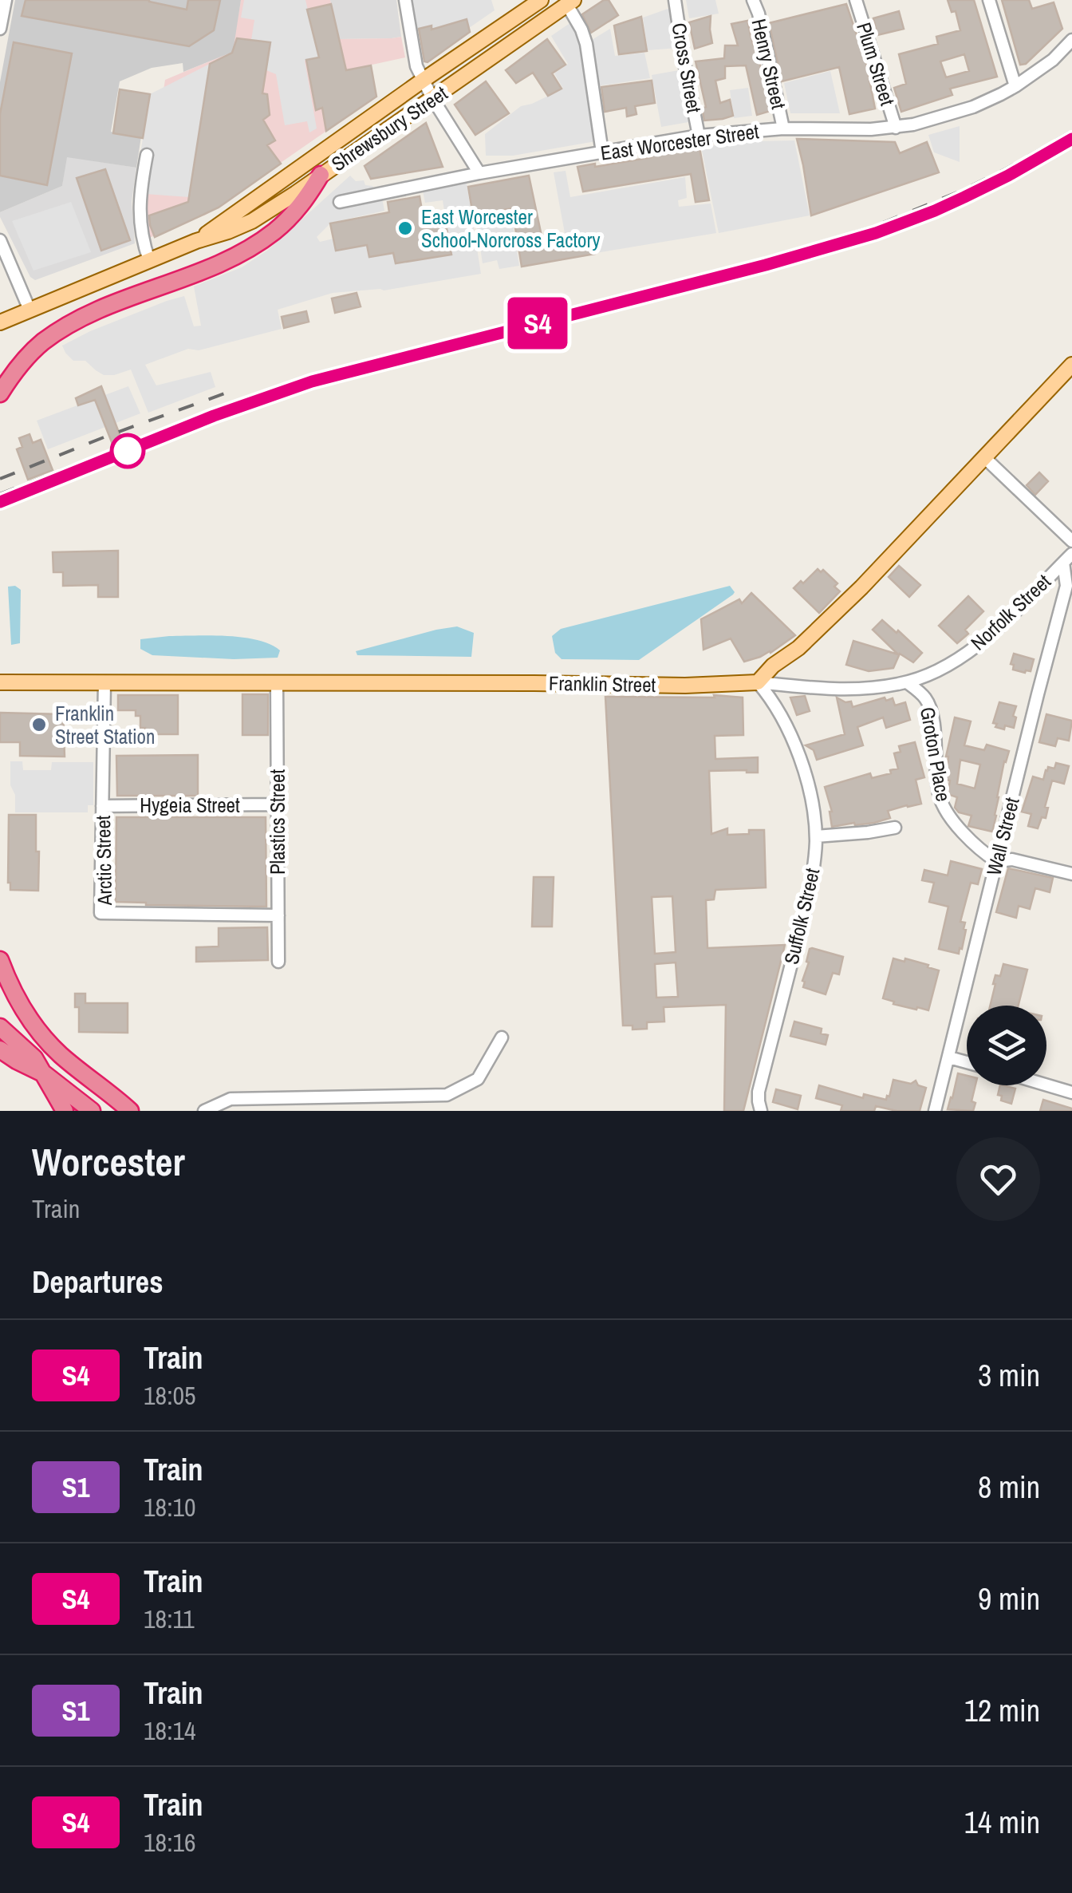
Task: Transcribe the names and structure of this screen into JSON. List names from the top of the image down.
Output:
{
  "streets": {
    "main road": ["Shrewsbury Street", "Franklin Street"],
    "street": [
      "Henry Street",
      "Plum Street",
      "Cross Street",
      "East Worcester Street",
      "Norfolk Street",
      "Groton Place",
      "Hygeia Street",
      "Plastics Street",
      "Wall Street",
      "Arctic Street",
      "Suffolk Street"
    ]
  },
  "crossings": [
    ["Henry Street", "East Worcester Street"],
    ["Plum Street", "East Worcester Street"],
    ["Cross Street", "East Worcester Street"],
    ["Norfolk Street", "Franklin Street"],
    ["Norfolk Street", "Groton Place"],
    ["Norfolk Street", "Wall Street"],
    ["Norfolk Street", "Suffolk Street"],
    ["Franklin Street", "Plastics Street"],
    ["Franklin Street", "Arctic Street"],
    ["Franklin Street", "Suffolk Street"],
    ["Groton Place", "Wall Street"],
    ["Hygeia Street", "Plastics Street"],
    ["Hygeia Street", "Arctic Street"],
    ["Plastics Street", "Arctic Street"]
  ],
  "places": ["East Worcester School-Norcross Factory", "Franklin Street Station"],
  "page": {
    "on_map": "S4",
    "heading": [
      ["Worcester", "Train"],
      "Departures"
    ],
    "list": [
      {
        "mark": "S4",
        "name": "Train",
        "note": "18:05",
        "value": "3 min"
      },
      {
        "mark": "S1",
        "name": "Train",
        "note": "18:10",
        "value": "8 min"
      },
      {
        "mark": "S4",
        "name": "Train",
        "note": "18:11",
        "value": "9 min"
      },
      {
        "mark": "S1",
        "name": "Train",
        "note": "18:14",
        "value": "12 min"
      },
      {
        "mark": "S4",
        "name": "Train",
        "note": "18:16",
        "value": "14 min"
      }
    ]
  }
}
